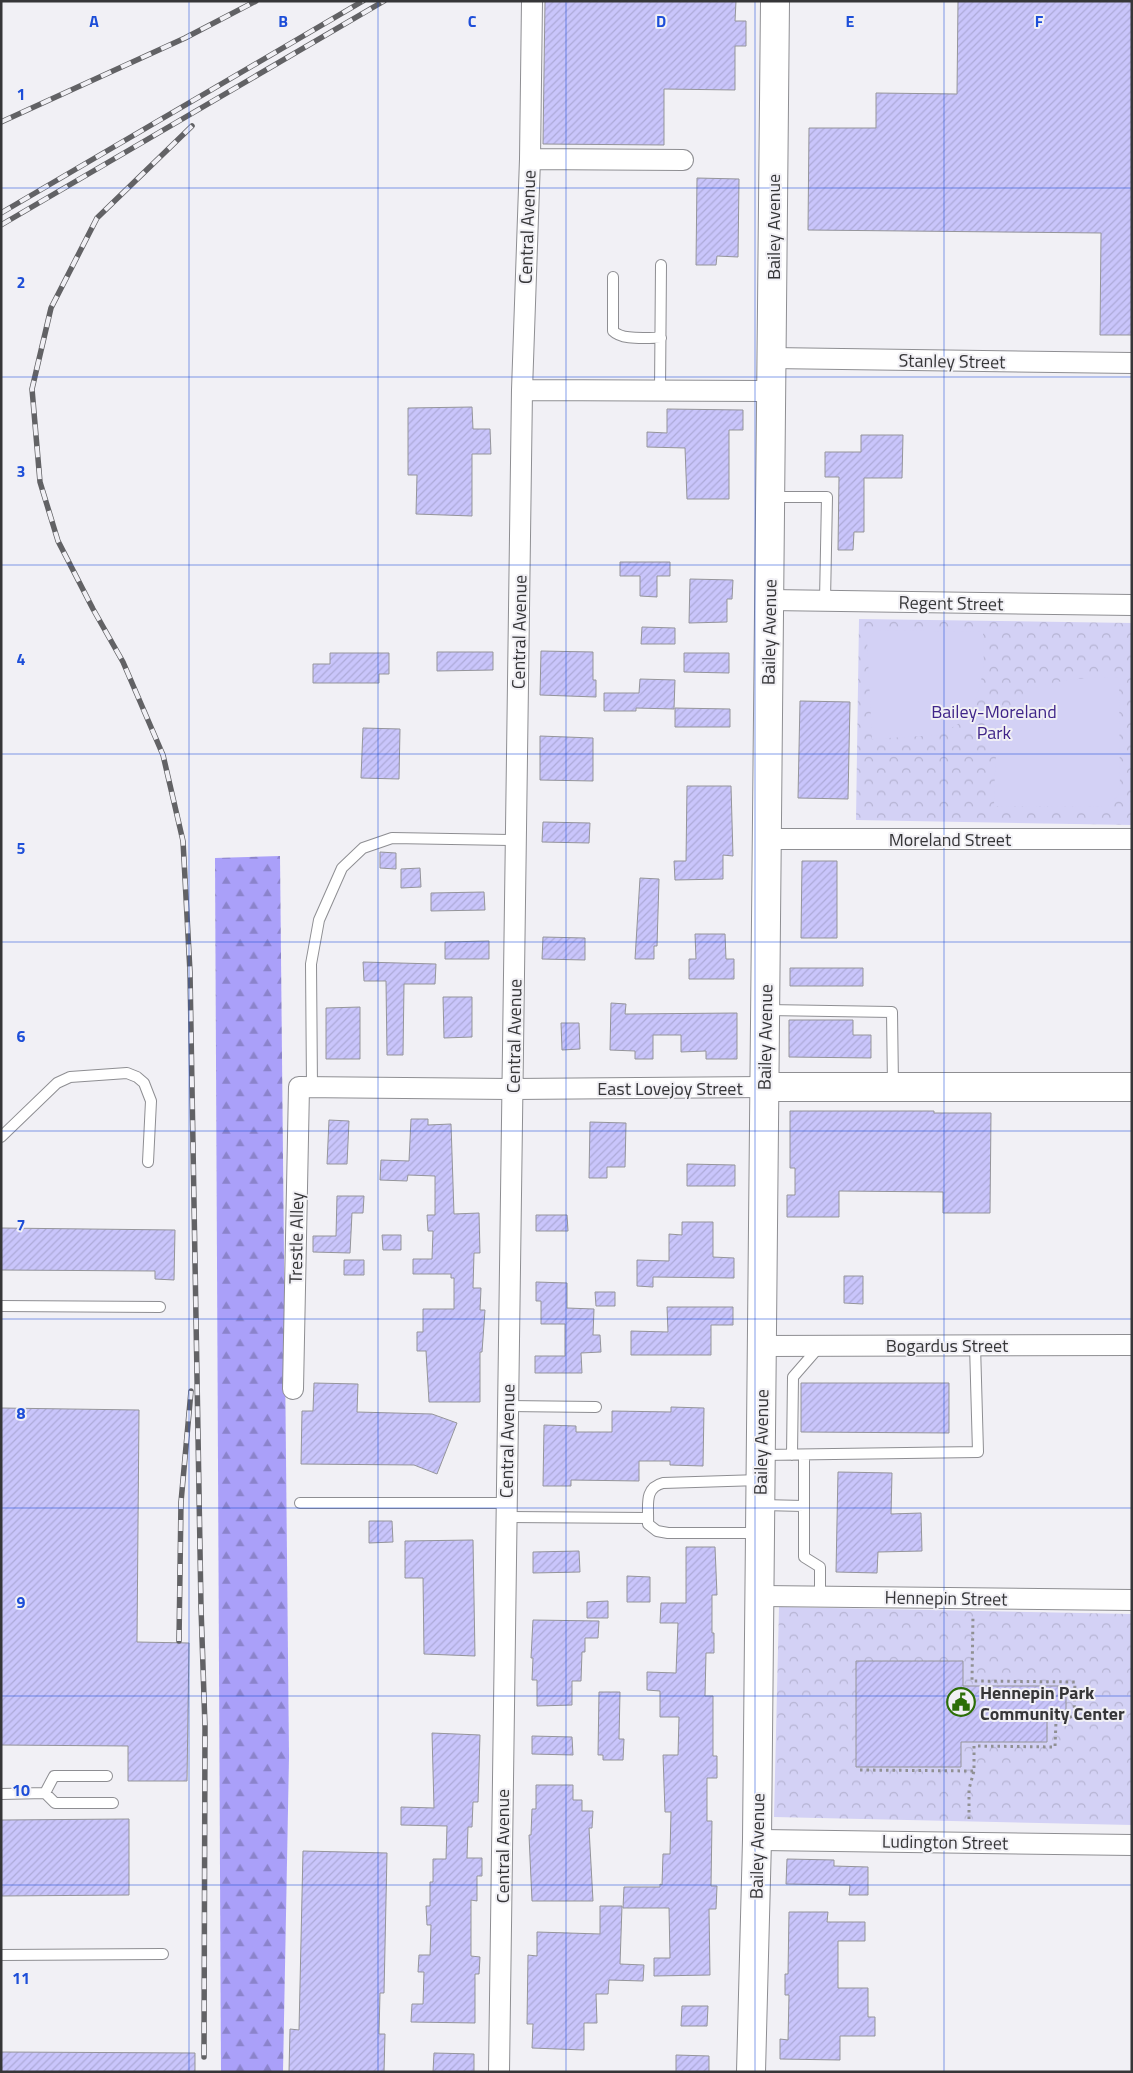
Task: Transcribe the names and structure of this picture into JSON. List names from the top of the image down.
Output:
{
  "streets": {
    "main road": ["Bailey Avenue", "East Lovejoy Street"],
    "street": [
      "Central Avenue",
      "Stanley Street",
      "Regent Street",
      "Moreland Street",
      "Trestle Alley",
      "Bogardus Street",
      "Hennepin Street",
      "Ludington Street"
    ]
  },
  "crossings": [
    ["Central Avenue", "East Lovejoy Street"],
    ["Central Avenue", "Trestle Alley"],
    ["Bailey Avenue", "Stanley Street"],
    ["Bailey Avenue", "Regent Street"],
    ["Bailey Avenue", "Moreland Street"],
    ["Bailey Avenue", "East Lovejoy Street"],
    ["Bailey Avenue", "Bogardus Street"],
    ["Bailey Avenue", "Hennepin Street"],
    ["Bailey Avenue", "Ludington Street"],
    ["East Lovejoy Street", "Trestle Alley"]
  ],
  "parks": ["Bailey-Moreland Park"],
  "places": {
    "public building": ["Hennepin Park Community Center"]
  },
  "grid": {
    "columns": [
      "A",
      "B",
      "C",
      "D",
      "E",
      "F"
    ],
    "rows": [
      "1",
      "2",
      "3",
      "4",
      "5",
      "6",
      "7",
      "8",
      "9",
      "10",
      "11"
    ]
  }
}
